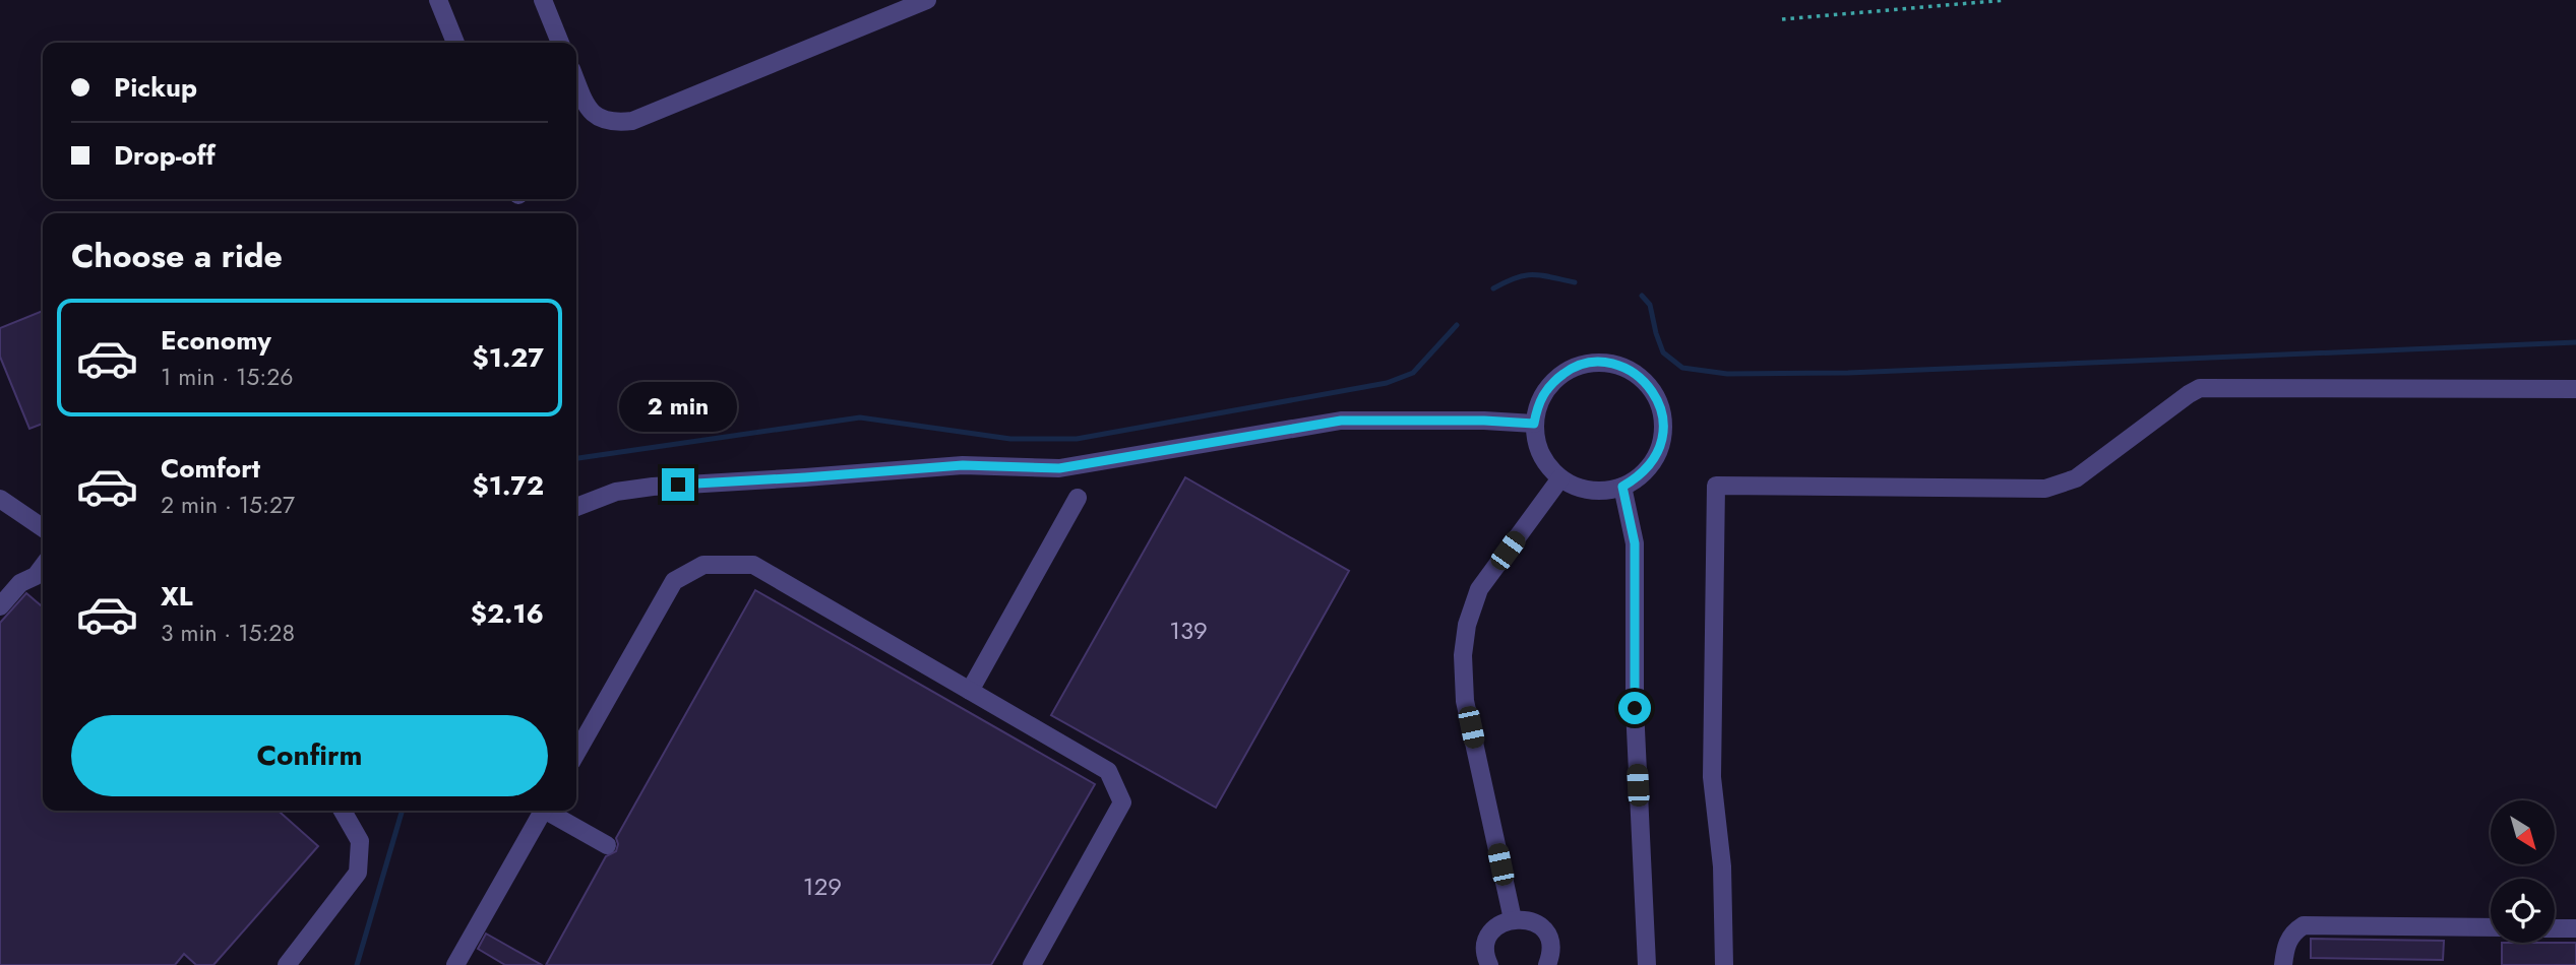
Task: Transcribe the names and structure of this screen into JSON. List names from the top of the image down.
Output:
{
  "house_numbers": ["139", "129"],
  "north": "bottom right",
  "page": {
    "banner": ["Pickup", "Drop-off"],
    "heading": "Choose a ride",
    "list": [
      {
        "name": "Economy",
        "note": "1 min · 15:26",
        "value": "$1.27"
      },
      {
        "name": "Comfort",
        "note": "2 min · 15:27",
        "value": "$1.72"
      },
      {
        "name": "XL",
        "note": "3 min · 15:28",
        "value": "$2.16"
      }
    ],
    "bubble": "2 min",
    "buttons": "Confirm"
  }
}
